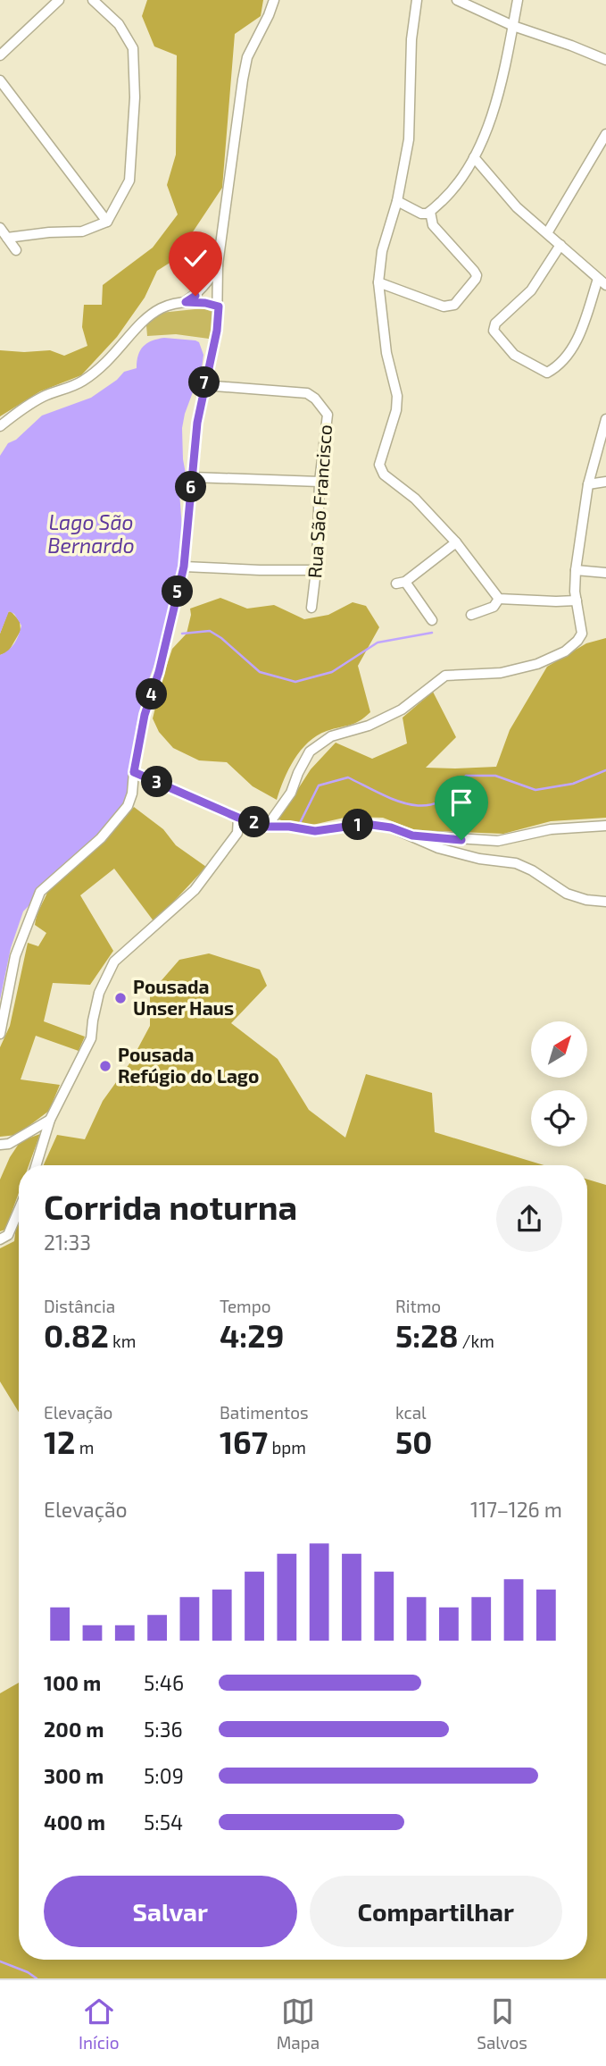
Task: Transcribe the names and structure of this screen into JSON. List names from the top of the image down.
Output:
{
  "streets": {
    "street": ["Rua São Francisco"]
  },
  "water": ["Lago São Bernardo"],
  "places": ["Pousada Unser Haus", "Pousada Refúgio do Lago"],
  "north": "top right",
  "page": {
    "pins": [
      "7",
      "6",
      "5",
      "4",
      "3",
      "2",
      "1"
    ],
    "heading": ["Corrida noturna", "21:33"],
    "stats": [
      ["Distância", "0.82 km"],
      ["Tempo", "4:29"],
      ["Ritmo", "5:28 /km"],
      ["Elevação", "12 m"],
      ["Batimentos", "167 bpm"],
      ["kcal", "50"]
    ],
    "chart": ["Elevação", "117–126 m"],
    "list": [
      {
        "name": "100 m",
        "note": "5:46"
      },
      {
        "name": "200 m",
        "note": "5:36"
      },
      {
        "name": "300 m",
        "note": "5:09"
      },
      {
        "name": "400 m",
        "note": "5:54"
      }
    ],
    "buttons": ["Salvar", "Compartilhar"],
    "tabs": ["Início", "Mapa", "Salvos"]
  }
}
